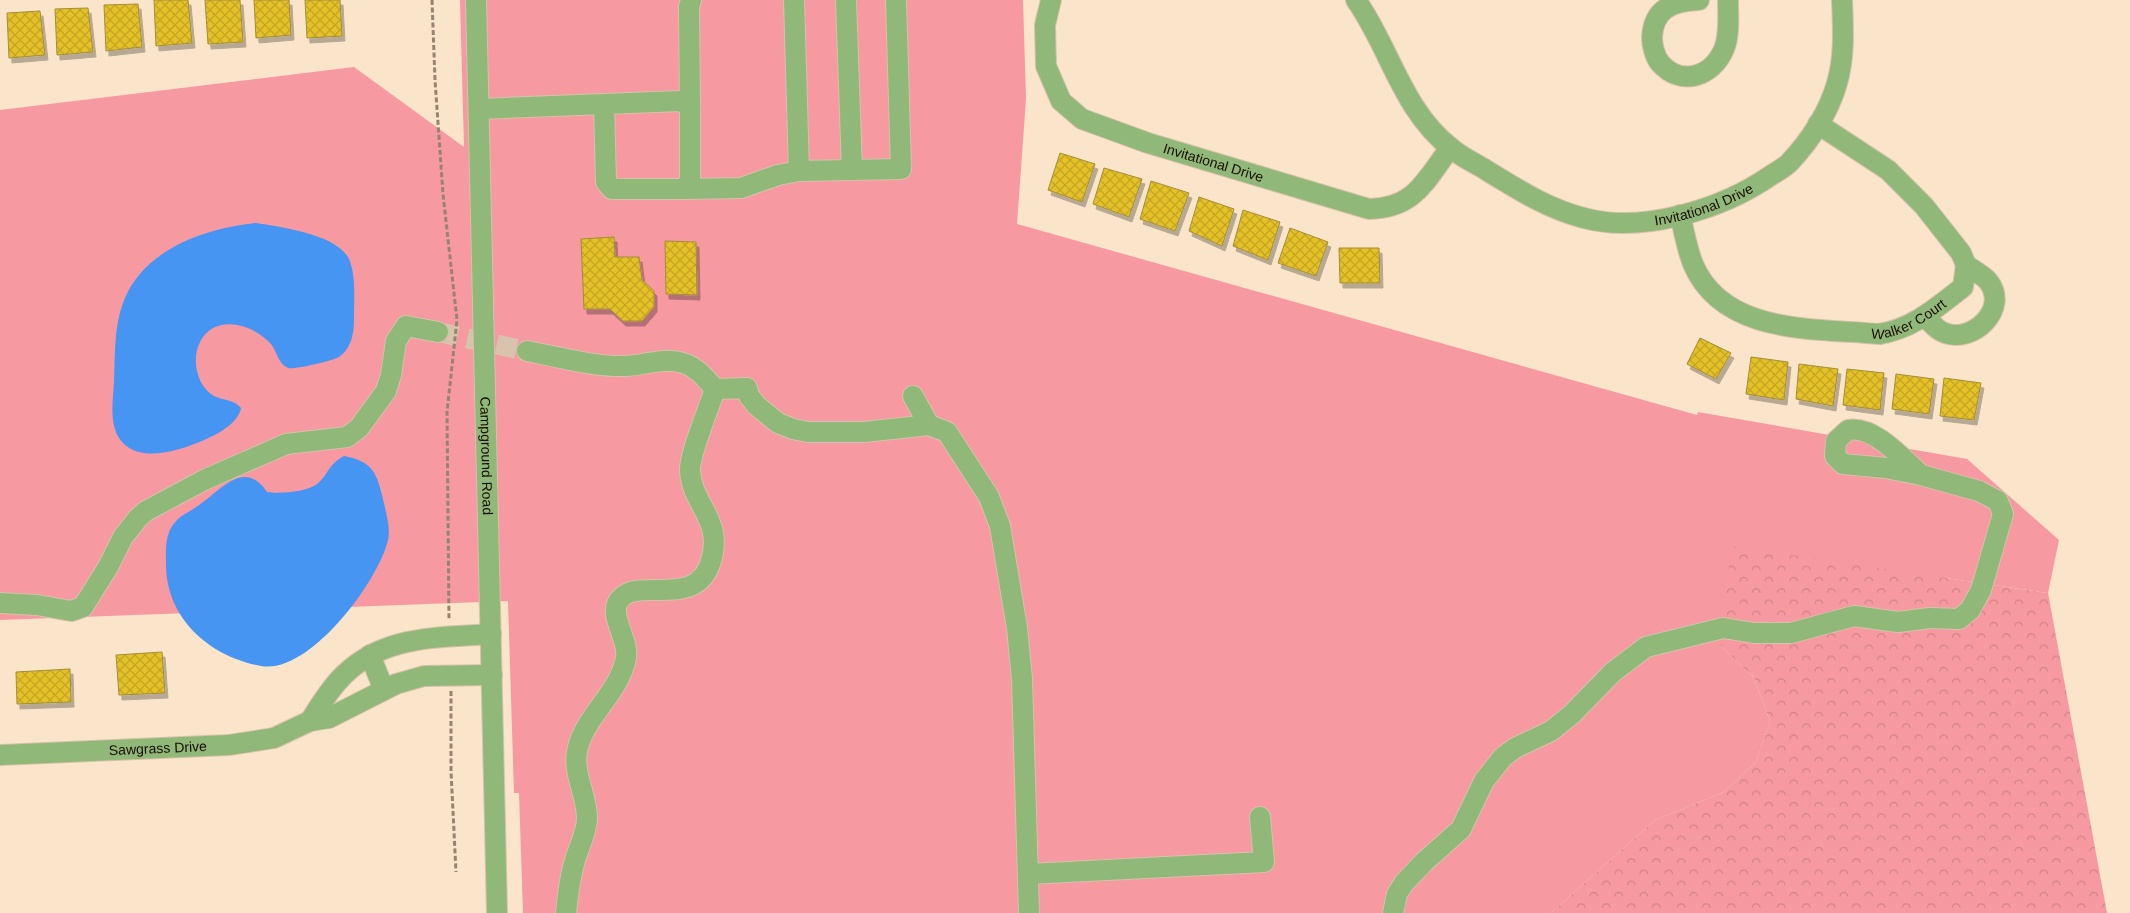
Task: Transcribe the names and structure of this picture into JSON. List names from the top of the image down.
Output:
{
  "streets": {
    "street": [
      "Invitational Drive",
      "Walker Court",
      "Campground Road",
      "Sawgrass Drive"
    ]
  },
  "crossings": [
    ["Invitational Drive", "Walker Court"],
    ["Campground Road", "Sawgrass Drive"]
  ]
}
